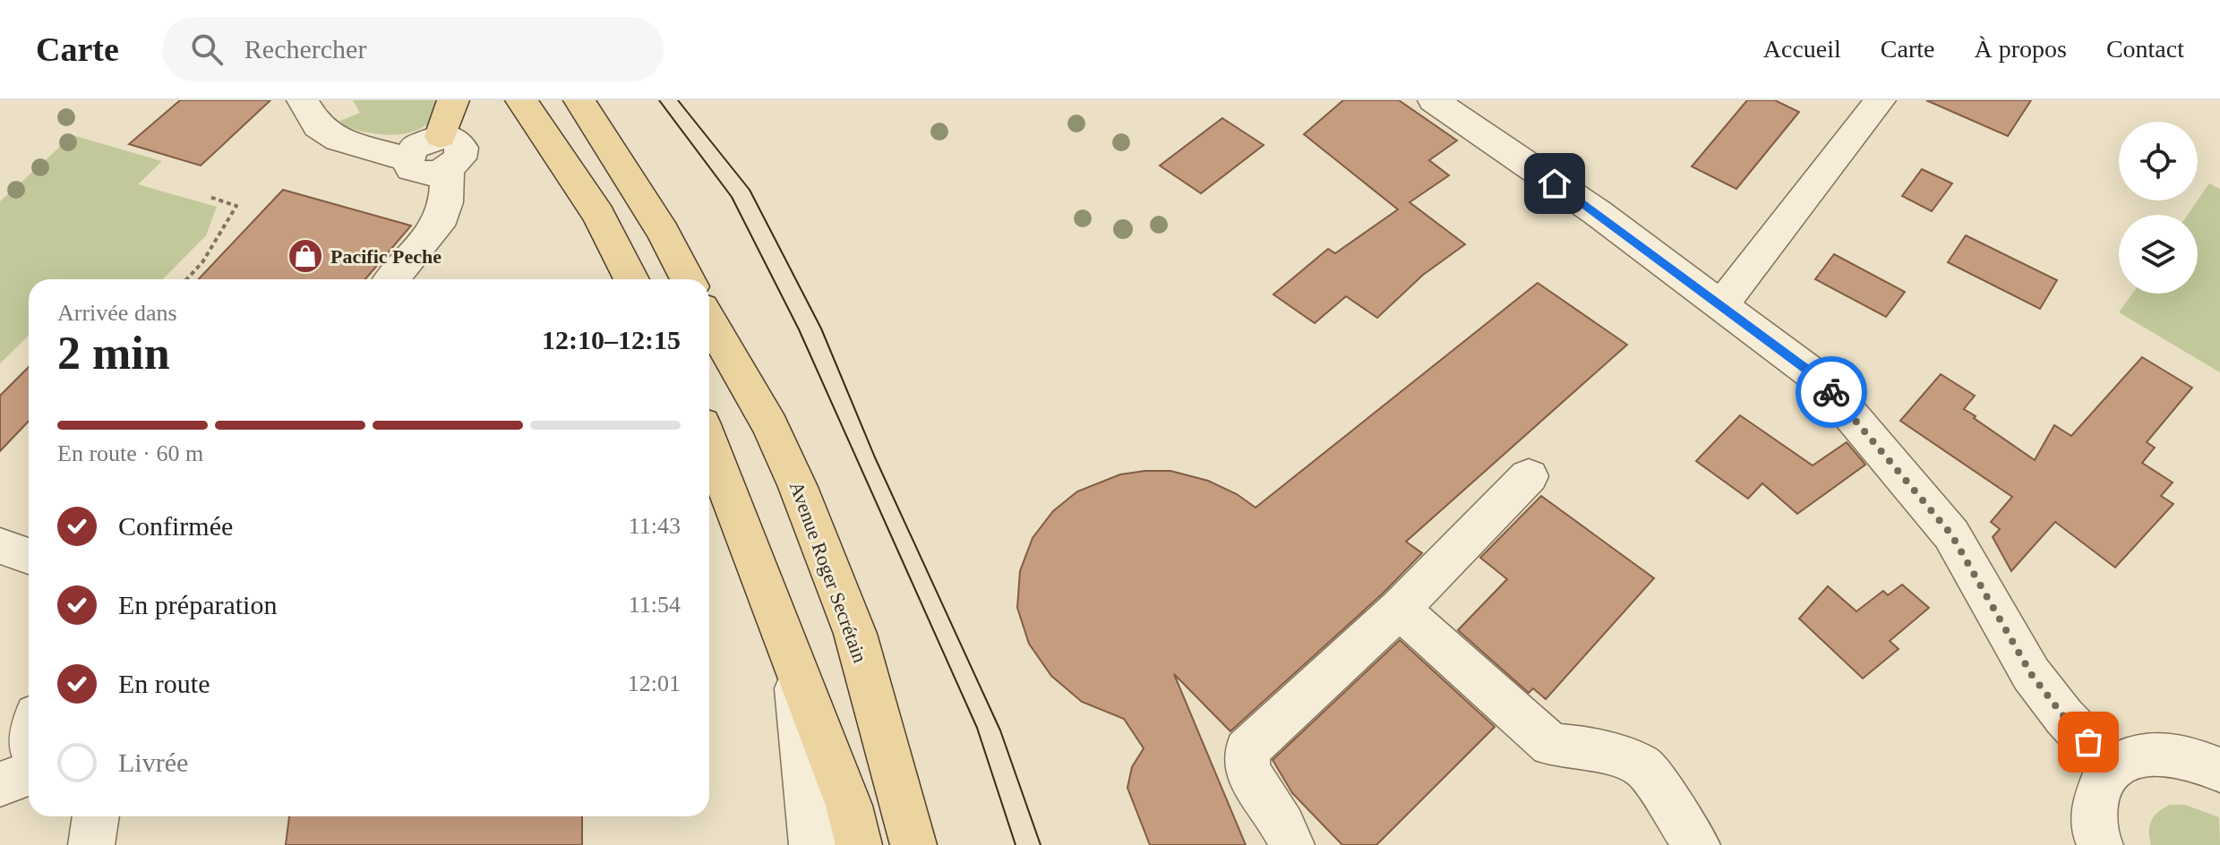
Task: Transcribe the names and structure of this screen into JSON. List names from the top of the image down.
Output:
{
  "streets": {
    "main road": ["Avenue Roger Secrétain"]
  },
  "places": {
    "shop": ["Pacific Peche"]
  },
  "page": {
    "header": "Carte",
    "search": "Rechercher",
    "nav": [
      "Accueil",
      "Carte",
      "À propos",
      "Contact"
    ],
    "heading": ["2 min", "Arrivée dans", "12:10–12:15"],
    "bar": "En route · 60 m",
    "list": [
      ["Confirmée", "11:43"],
      ["En préparation", "11:54"],
      ["En route", "12:01"],
      "Livrée"
    ]
  }
}
